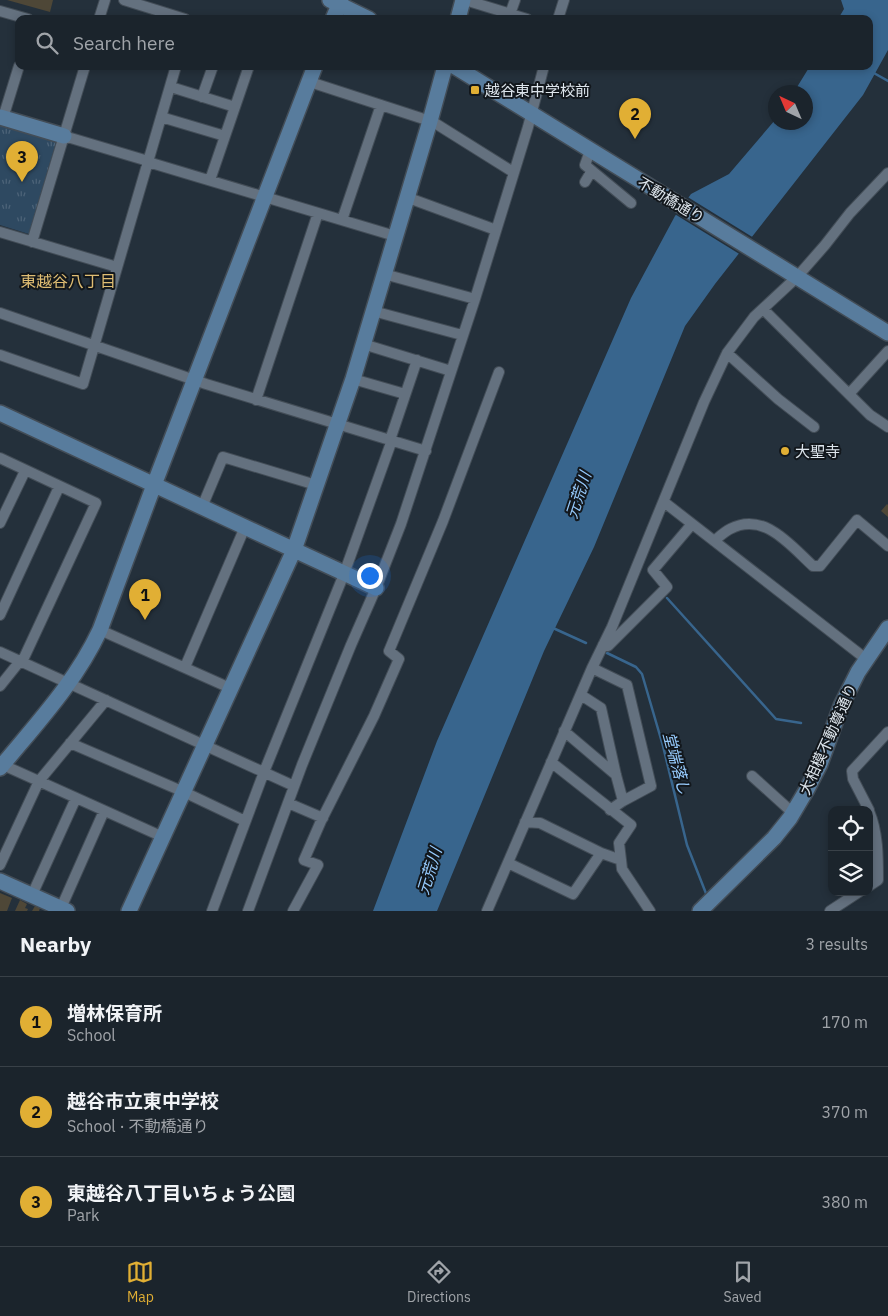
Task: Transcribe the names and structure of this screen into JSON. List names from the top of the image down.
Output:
{
  "streets": {
    "street": ["不動橋通り", "大相模不動尊通り"]
  },
  "districts": ["東越谷八丁目"],
  "water": ["元荒川", "堂端落し"],
  "places": {
    "transit": ["越谷東中学校前"],
    "other": ["大聖寺"]
  },
  "north": "top left",
  "page": {
    "search": "Search here",
    "pins": ["2", "3", "1"],
    "heading": ["Nearby", "3 results"],
    "list": [
      {
        "mark": "1",
        "name": "増林保育所",
        "note": "School",
        "value": "170 m"
      },
      {
        "mark": "2",
        "name": "越谷市立東中学校",
        "note": "School · 不動橋通り",
        "value": "370 m"
      },
      {
        "mark": "3",
        "name": "東越谷八丁目いちょう公園",
        "note": "Park",
        "value": "380 m"
      }
    ],
    "nav": ["Map", "Directions", "Saved"]
  }
}
